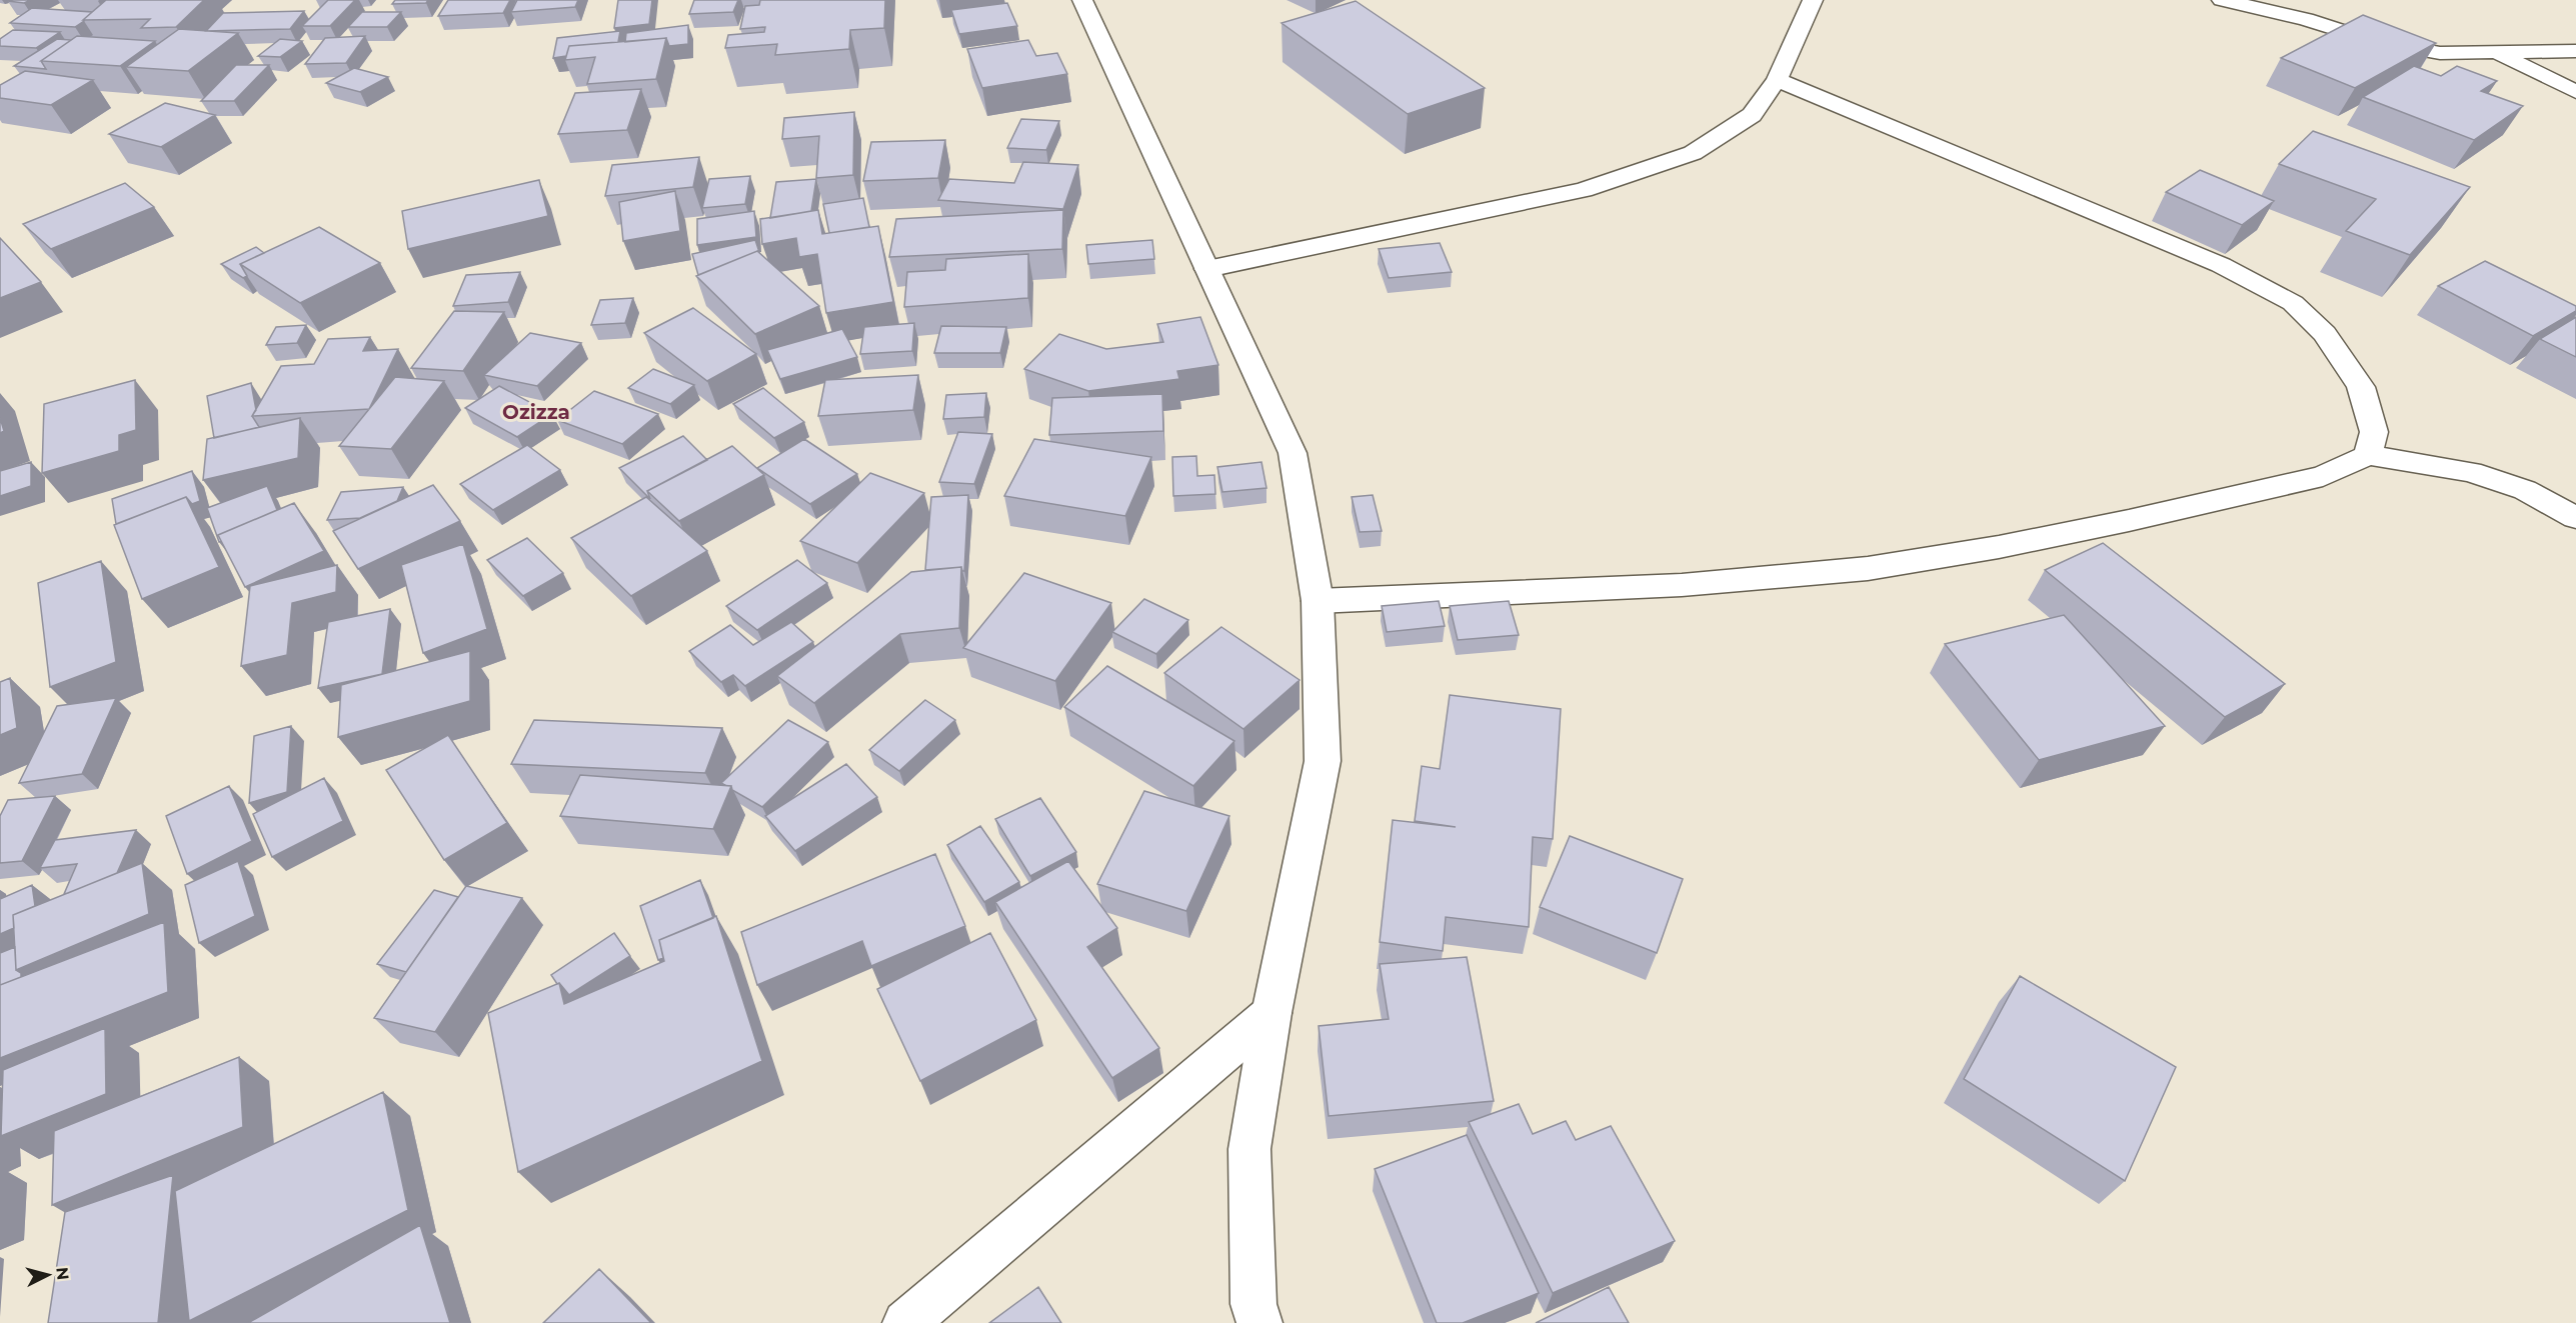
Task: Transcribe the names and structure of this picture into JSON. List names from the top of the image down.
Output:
{
  "districts": ["Ozizza"],
  "north": "right"
}
